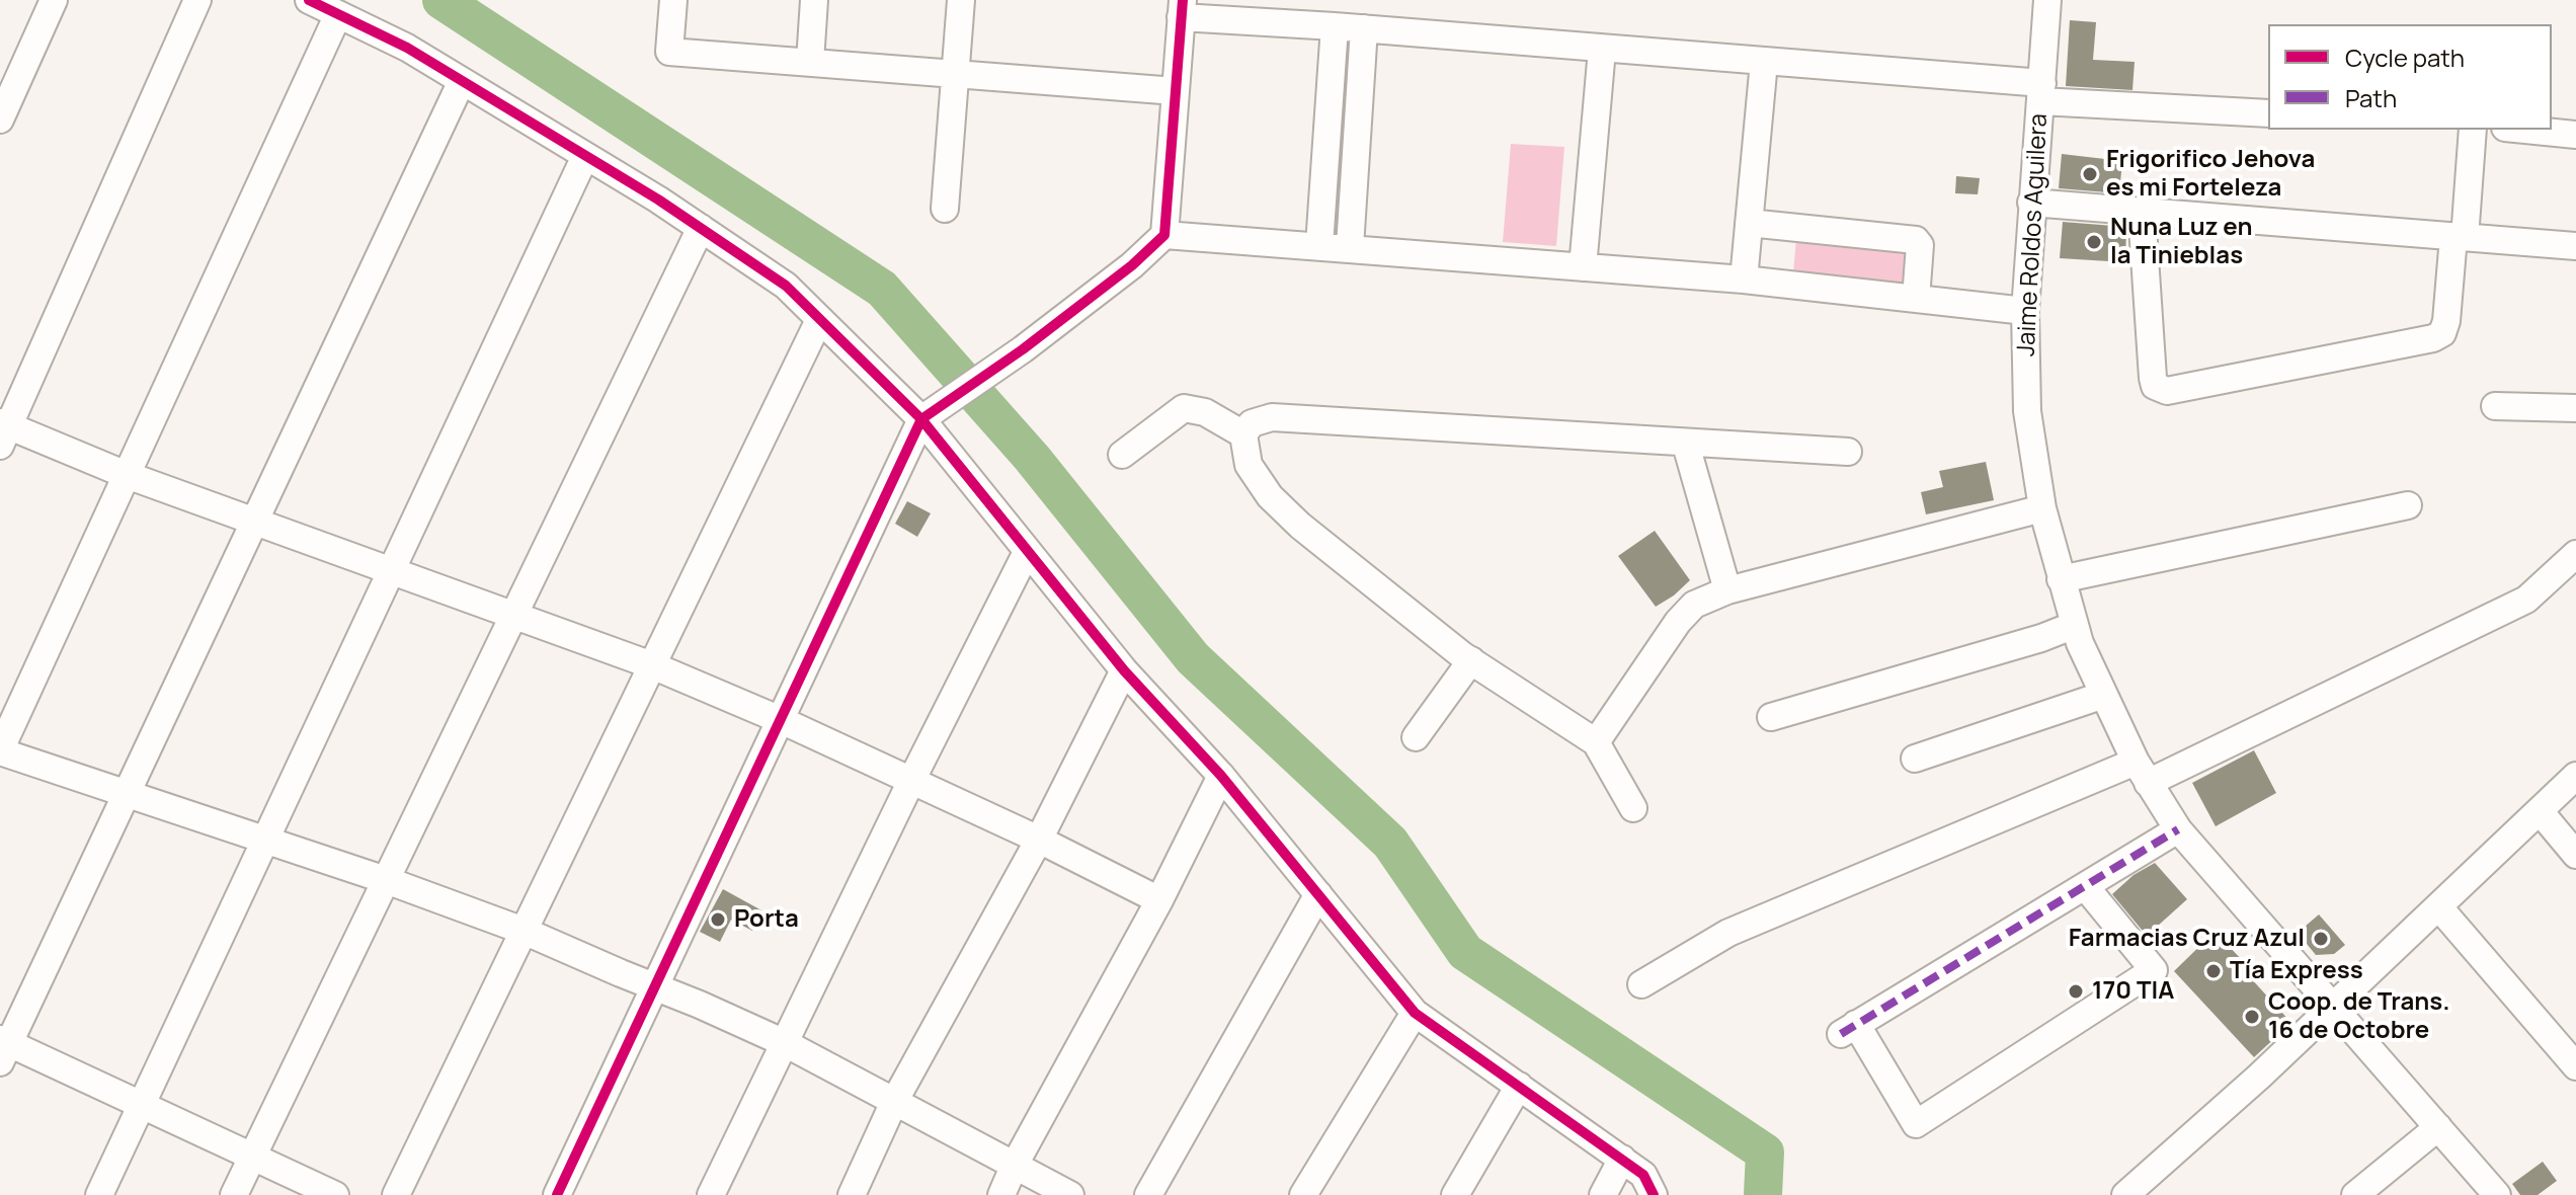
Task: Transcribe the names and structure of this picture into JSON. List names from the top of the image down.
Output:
{
  "streets": {
    "street": ["Jaime Roldos Aguilera"]
  },
  "places": [
    "Frigorifico Jehova es mi Forteleza",
    "Nuna Luz en la Tinieblas",
    "Porta",
    "Farmacias Cruz Azul",
    "Tía Express",
    "170 TIA",
    "Coop. de Trans. 16 de Octobre"
  ],
  "legend": ["Cycle path", "Path"]
}
